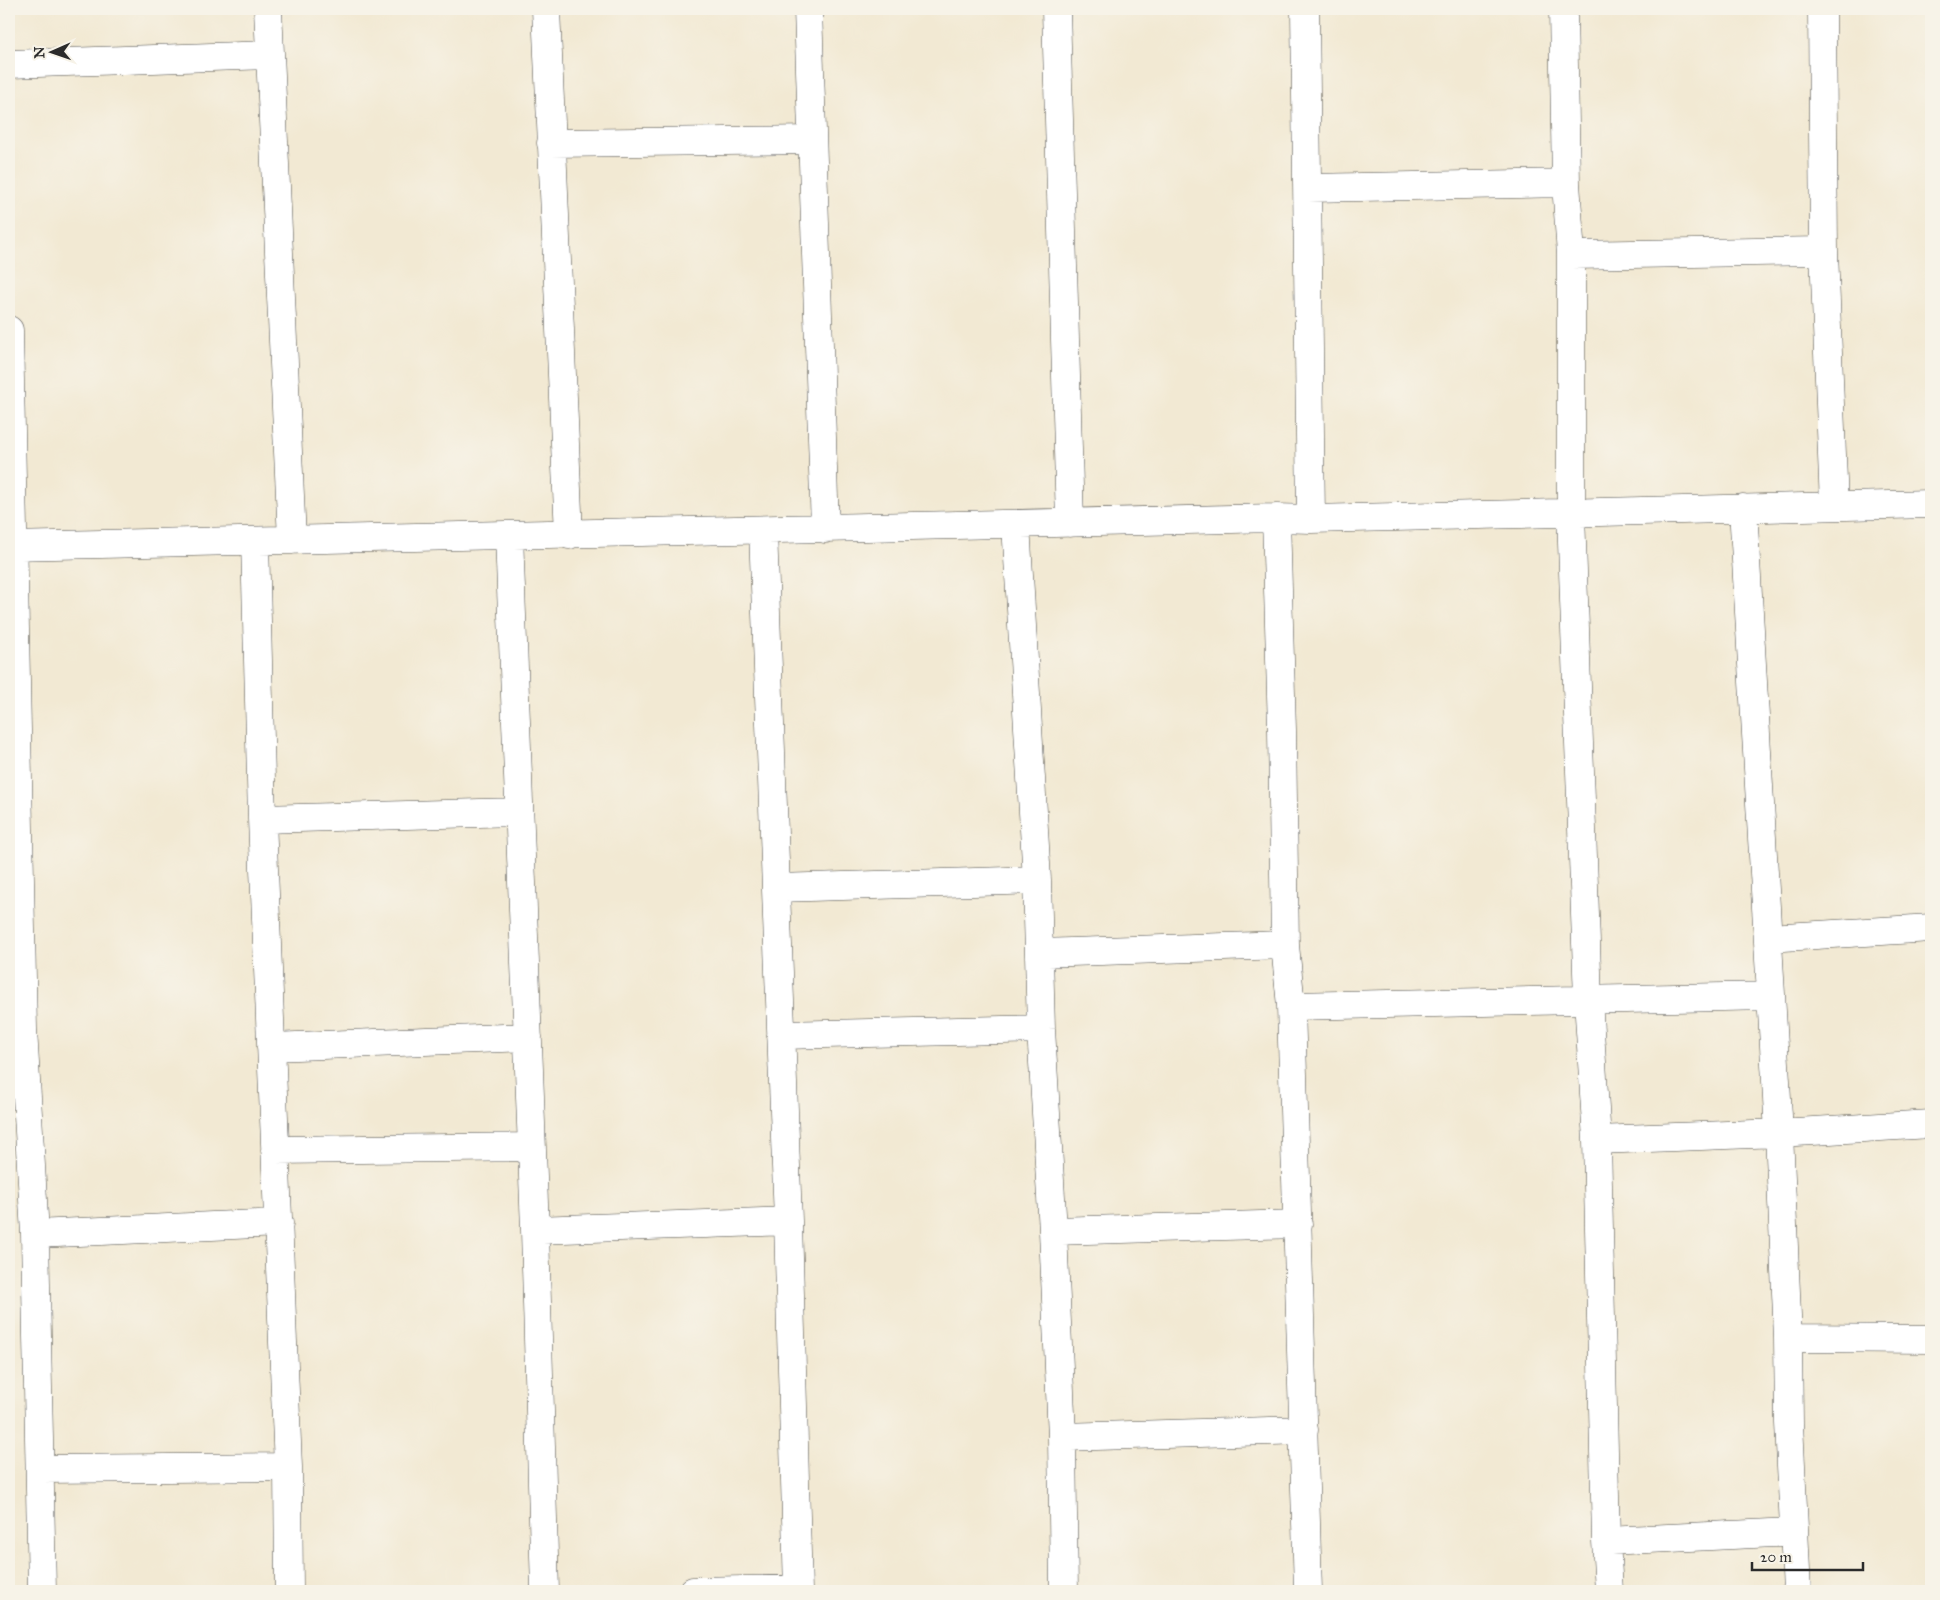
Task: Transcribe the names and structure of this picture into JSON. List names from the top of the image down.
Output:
{
  "scale_bar": "20 m",
  "north": "left"
}
